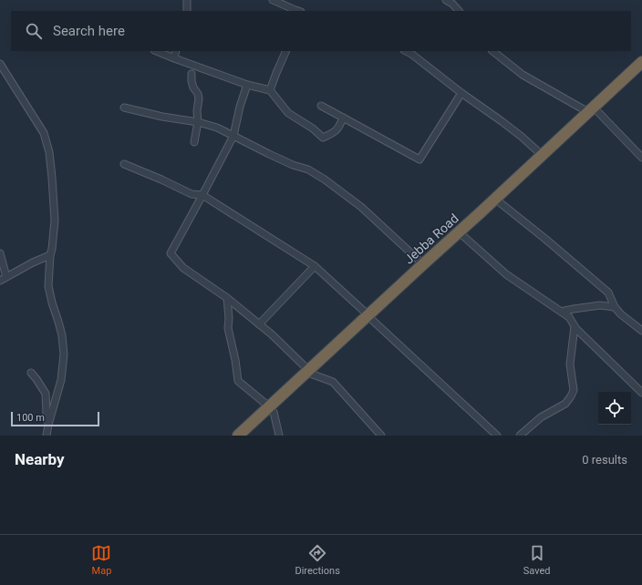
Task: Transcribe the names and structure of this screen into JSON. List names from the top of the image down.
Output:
{
  "streets": {
    "highway": ["Jebba Road"]
  },
  "scale_bar": "100 m",
  "page": {
    "search": "Search here",
    "scale": "100 m",
    "heading": ["Nearby", "0 results"],
    "nav": ["Map", "Directions", "Saved"]
  }
}
